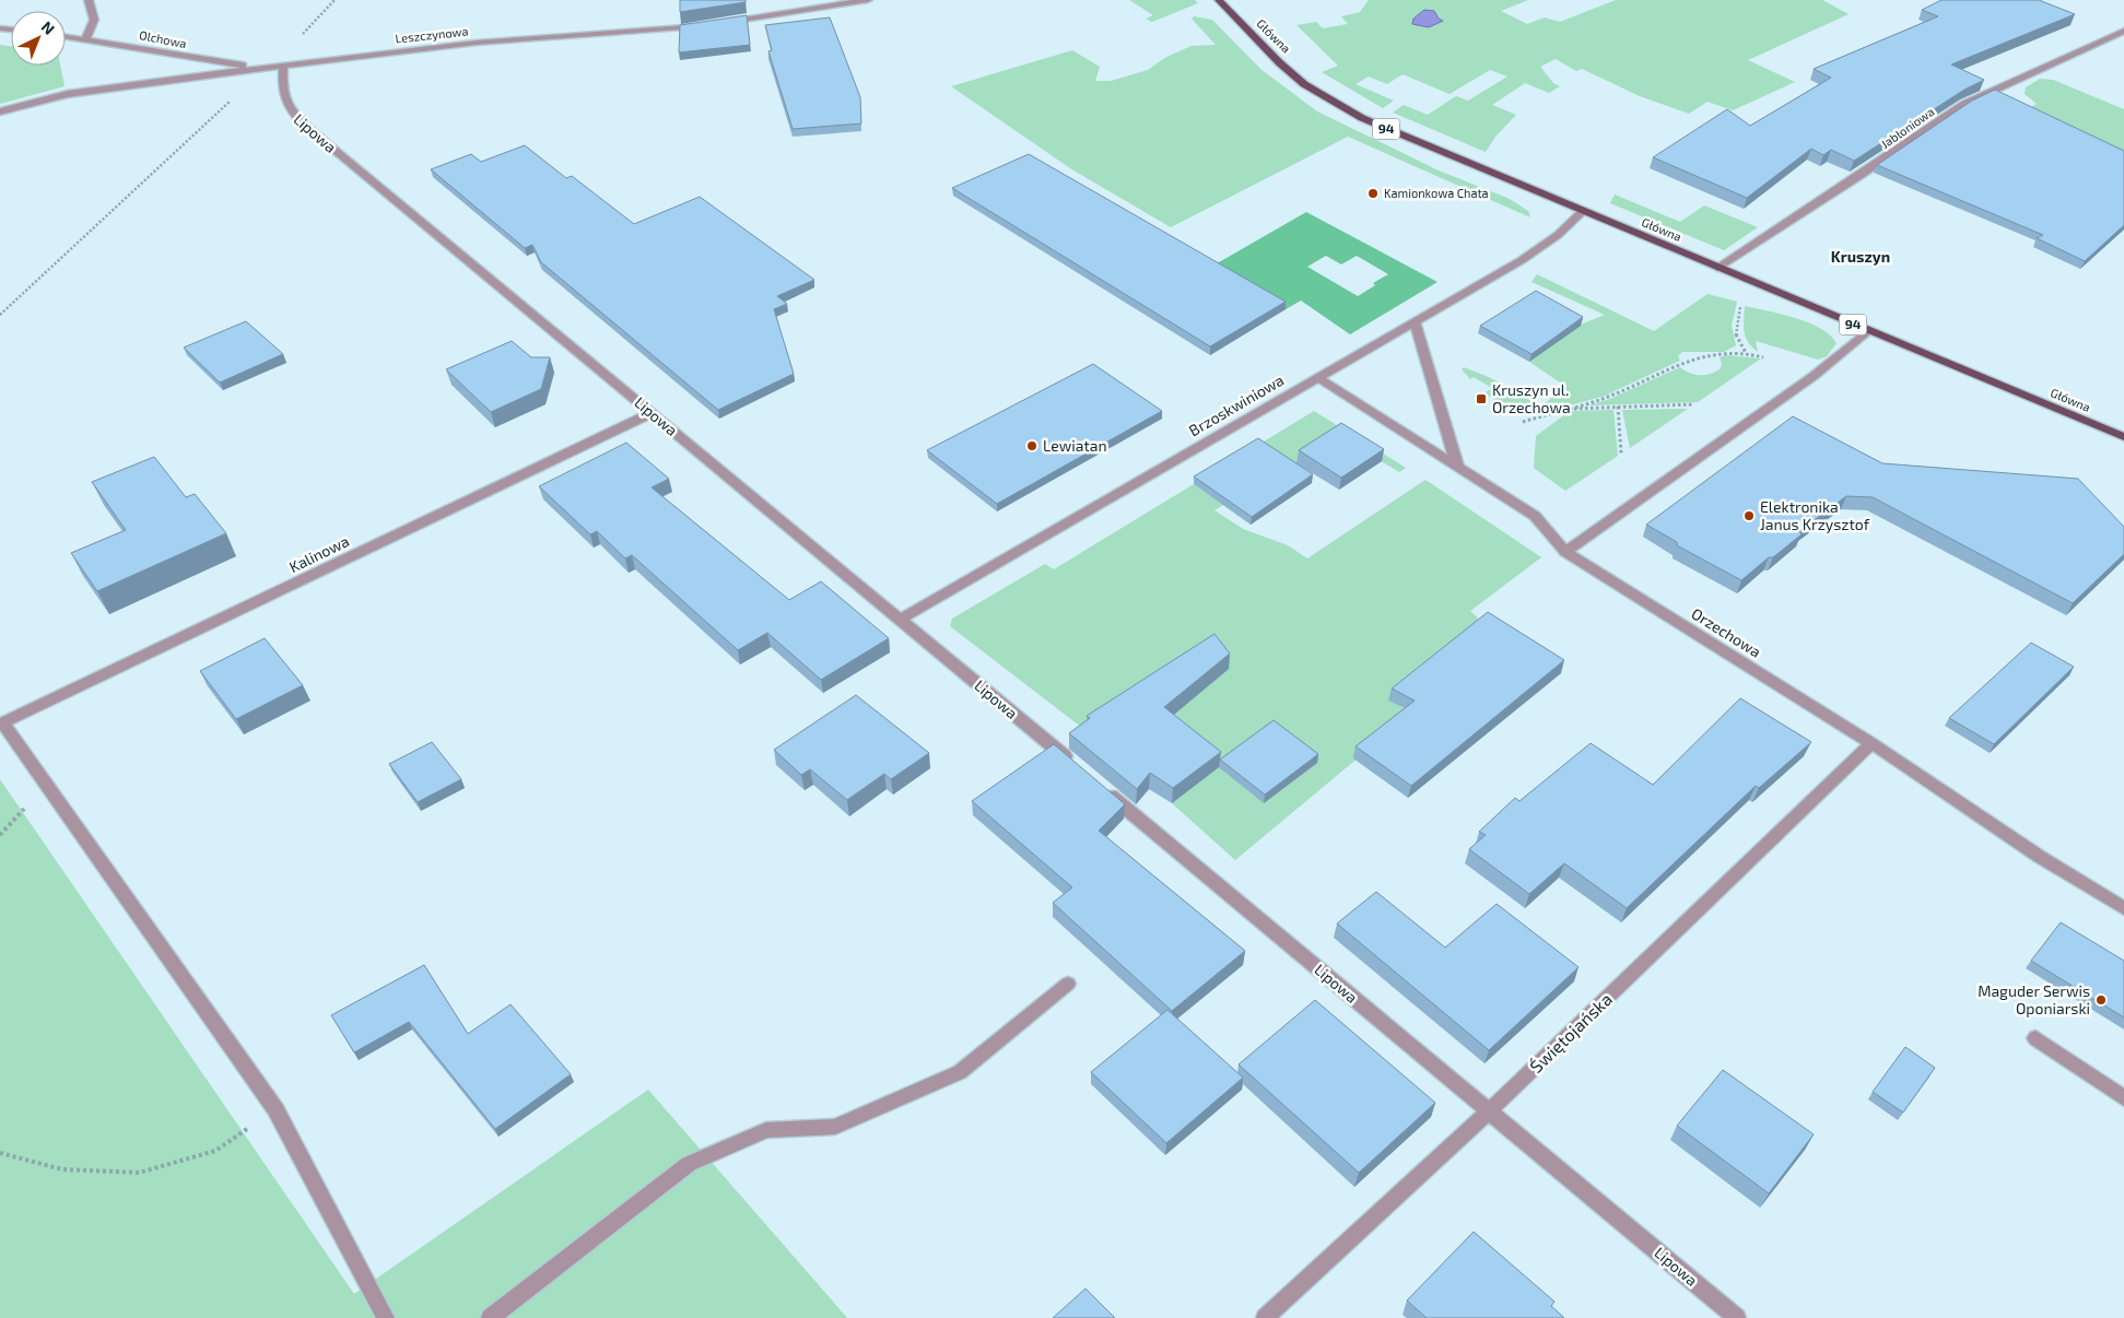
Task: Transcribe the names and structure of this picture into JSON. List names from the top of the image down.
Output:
{
  "streets": {
    "main road": ["Główna", "94"],
    "street": [
      "Leszczynowa",
      "Olchowa",
      "Jabłoniowa",
      "Lipowa",
      "Brzoskwiniowa",
      "Kalinowa",
      "Orzechowa",
      "Świętojańska"
    ]
  },
  "crossings": [
    ["Leszczynowa", "Olchowa"],
    ["Leszczynowa", "Lipowa"],
    ["Główna", "Jabłoniowa"],
    ["Główna", "Brzoskwiniowa"],
    ["Lipowa", "Brzoskwiniowa"],
    ["Lipowa", "Kalinowa"],
    ["Lipowa", "Świętojańska"],
    ["Brzoskwiniowa", "Orzechowa"],
    ["Orzechowa", "Świętojańska"]
  ],
  "districts": ["Kruszyn"],
  "places": {
    "other": [
      "Kamionkowa Chata",
      "Lewiatan",
      "Elektronika Janus Krzysztof",
      "Maguder Serwis Oponiarski"
    ],
    "transit": ["Kruszyn ul. Orzechowa"]
  },
  "north": "top right"
}
